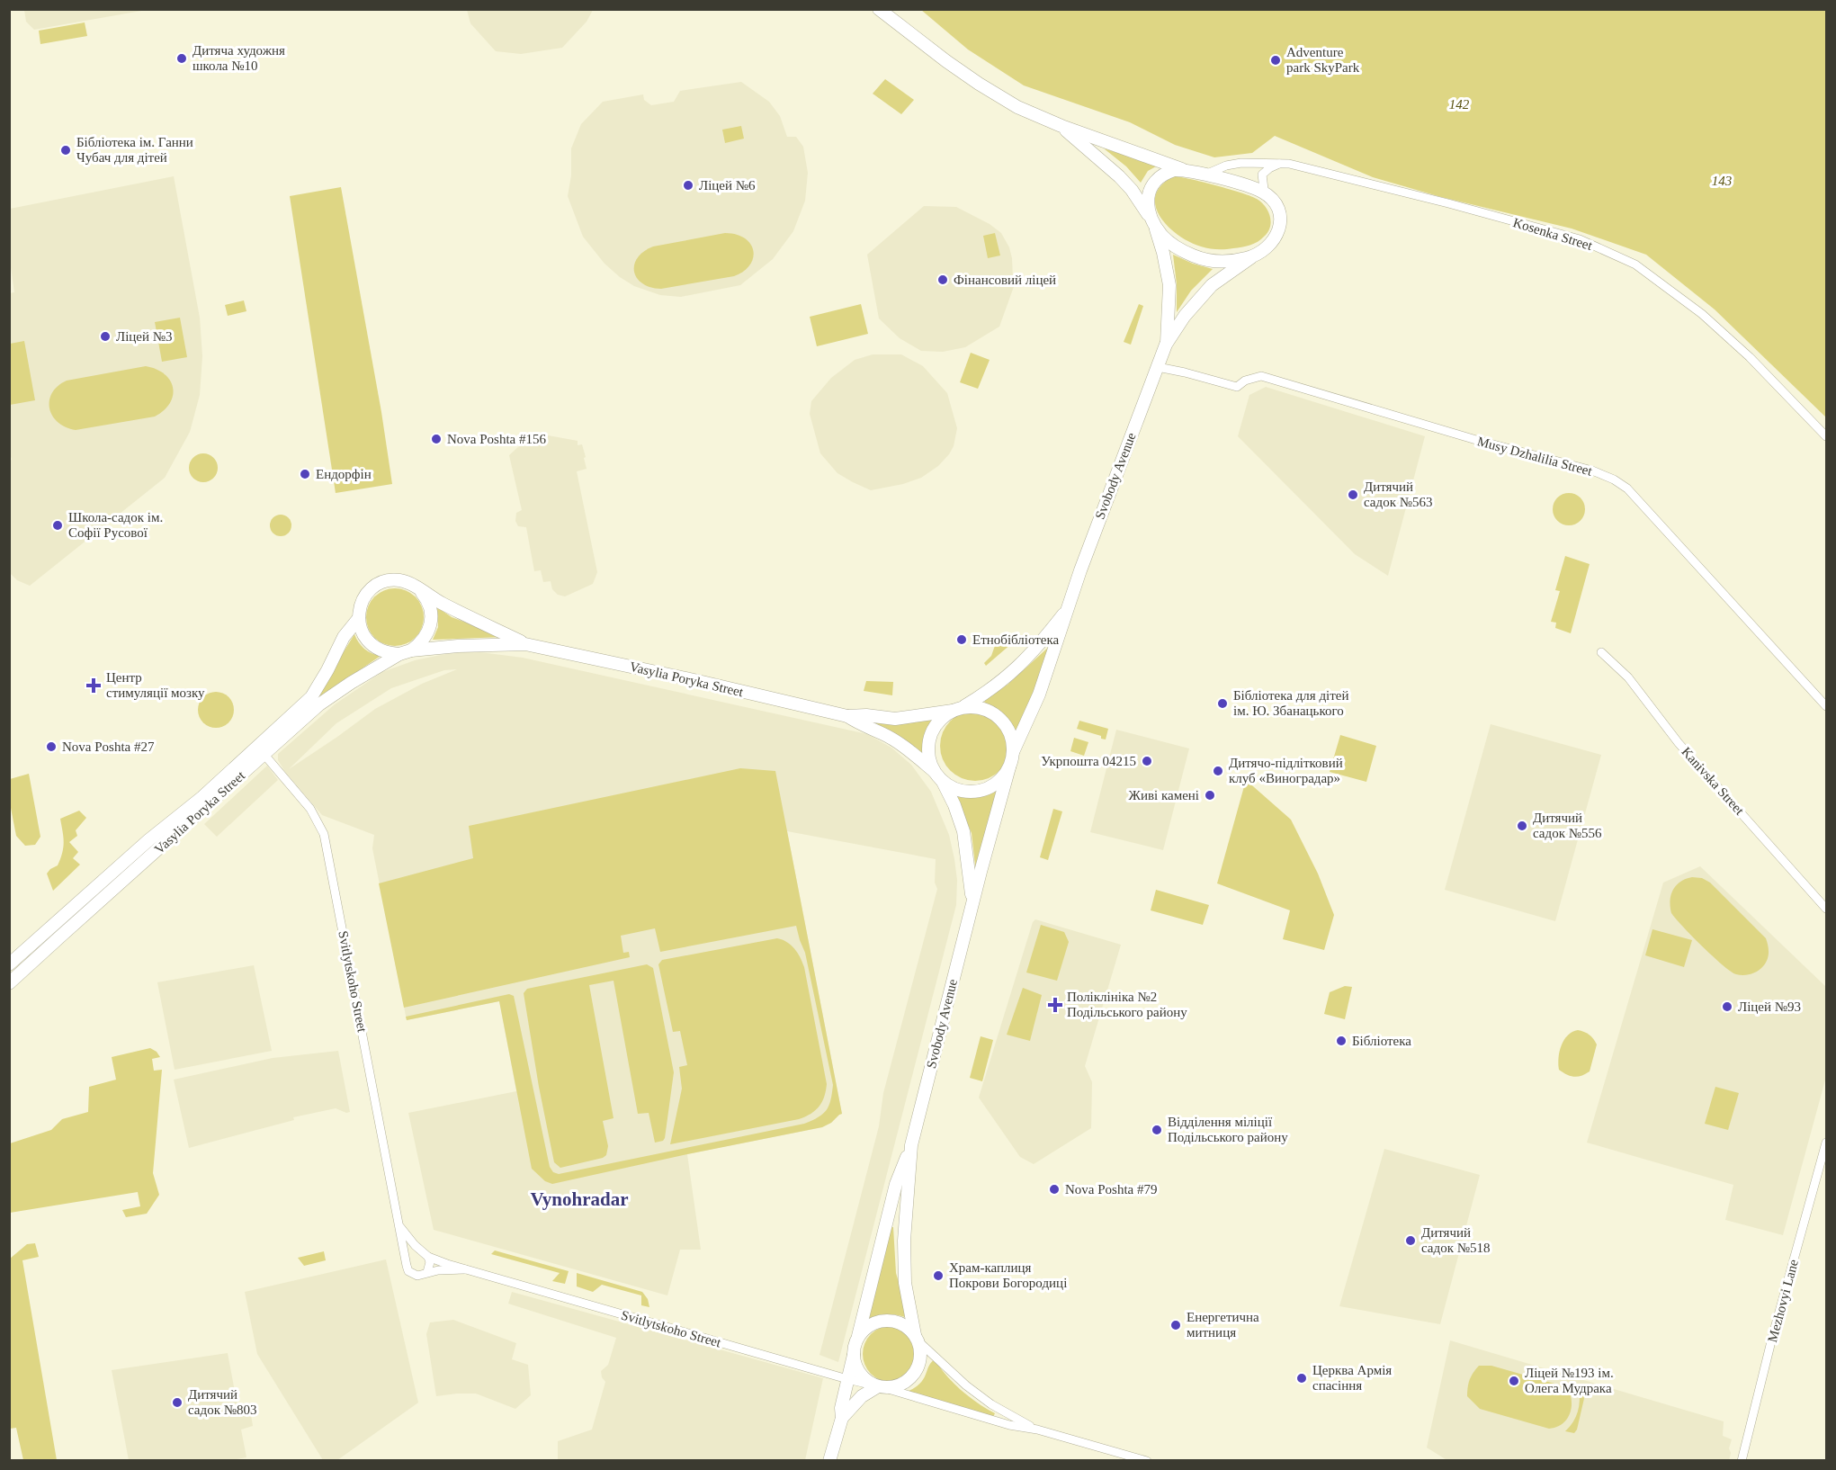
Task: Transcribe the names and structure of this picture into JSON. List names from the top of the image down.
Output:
{
  "streets": {
    "street": [
      "Kosenka Street",
      "Musy Dzhalilia Street",
      "Svobody Avenue",
      "Vasylia Poryka Street",
      "Kanivska Street",
      "Svitlytskoho Street",
      "Mezhovyi Lane"
    ]
  },
  "crossings": [
    ["Kosenka Street", "Svobody Avenue"],
    ["Musy Dzhalilia Street", "Svobody Avenue"],
    ["Svobody Avenue", "Vasylia Poryka Street"],
    ["Svobody Avenue", "Svitlytskoho Street"],
    ["Vasylia Poryka Street", "Svitlytskoho Street"]
  ],
  "districts": ["Vynohradar"],
  "parks": ["142", "143"],
  "places": {
    "other": [
      "Дитяча художня школа №10",
      "Adventure park SkyPark",
      "Бібліотека ім. Ганни Чубач для дітей",
      "Ліцей №6",
      "Фінансовий ліцей",
      "Ліцей №3",
      "Nova Poshta #156",
      "Ендорфін",
      "Дитячий садок №563",
      "Школа-садок ім. Софії Русової",
      "Етнобібліотека",
      "Бібліотека для дітей ім. Ю. Збанацького",
      "Nova Poshta #27",
      "Укрпошта 04215",
      "Дитячо-підлітковий клуб «Виноградар»",
      "Живі камені",
      "Дитячий садок №556",
      "Ліцей №93",
      "Бібліотека",
      "Відділення міліції Подільського району",
      "Nova Poshta #79",
      "Дитячий садок №518",
      "Храм-каплиця Покрови Богородиці",
      "Енергетична митниця",
      "Церква Армія спасіння",
      "Ліцей №193 ім. Олега Мудрака",
      "Дитячий садок №803"
    ],
    "health": ["Центр стимуляції мозку", "Поліклініка №2 Подільського району"]
  }
}
